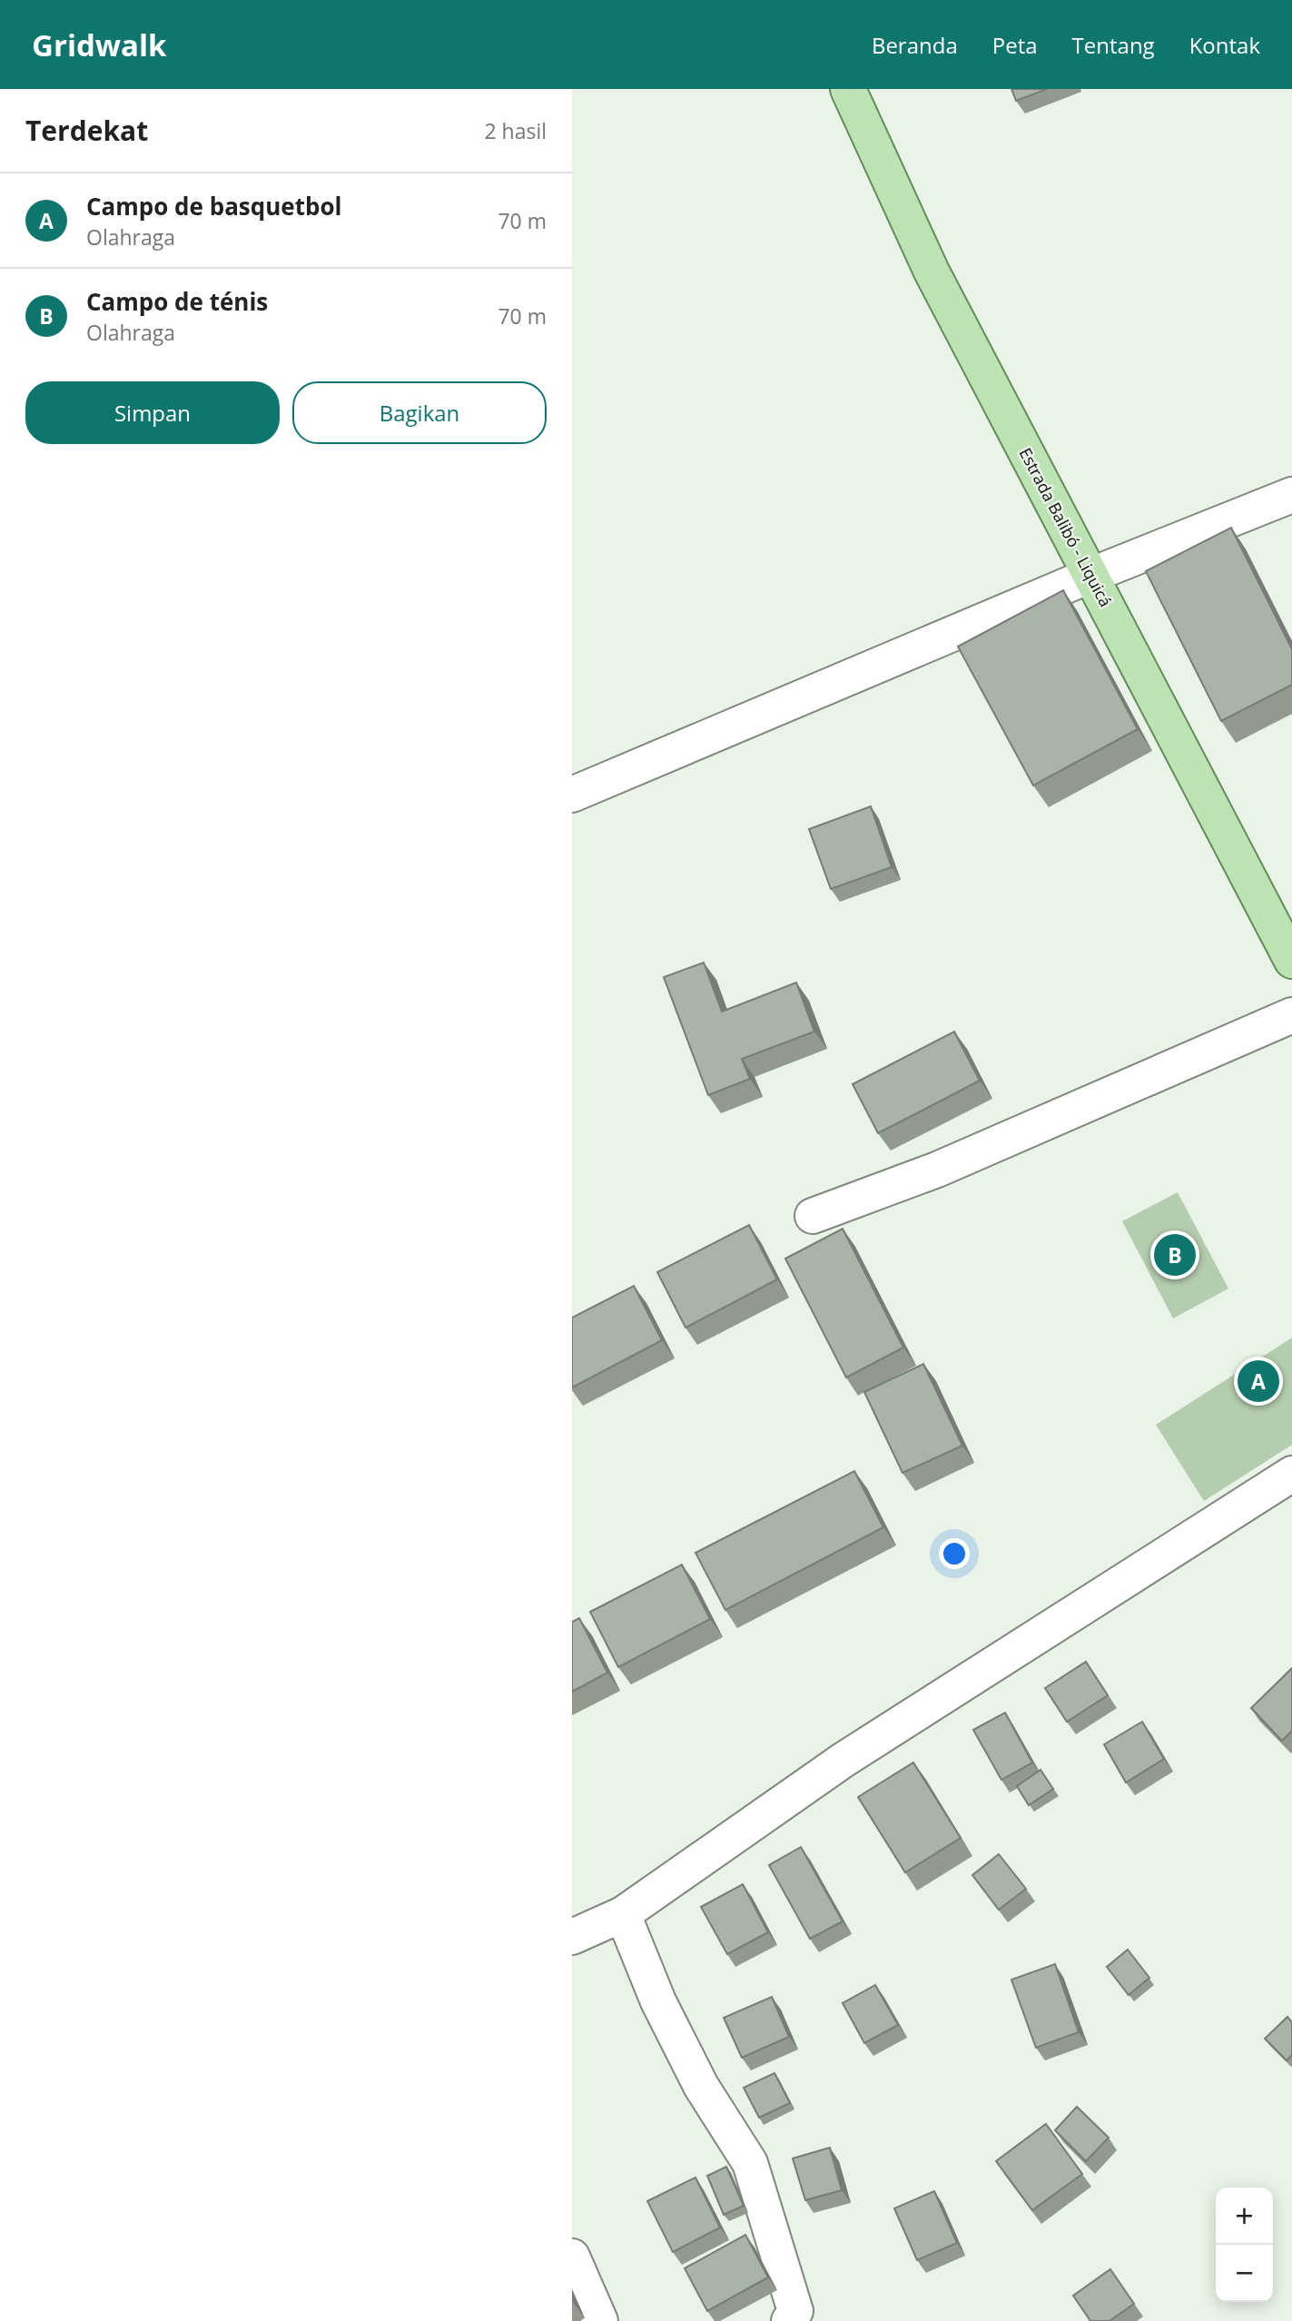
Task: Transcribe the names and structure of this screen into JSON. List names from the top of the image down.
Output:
{
  "streets": {
    "main road": ["Estrada Balibó - Liquicá"]
  },
  "page": {
    "header": "Gridwalk",
    "nav": [
      "Beranda",
      "Peta",
      "Tentang",
      "Kontak"
    ],
    "heading": ["Terdekat", "2 hasil"],
    "list": [
      {
        "mark": "A",
        "name": "Campo de basquetbol",
        "note": "Olahraga",
        "value": "70 m"
      },
      {
        "mark": "B",
        "name": "Campo de ténis",
        "note": "Olahraga",
        "value": "70 m"
      }
    ],
    "buttons": ["Simpan", "Bagikan"],
    "pins": ["B", "A"],
    "map_buttons": ["+", "−"]
  }
}
